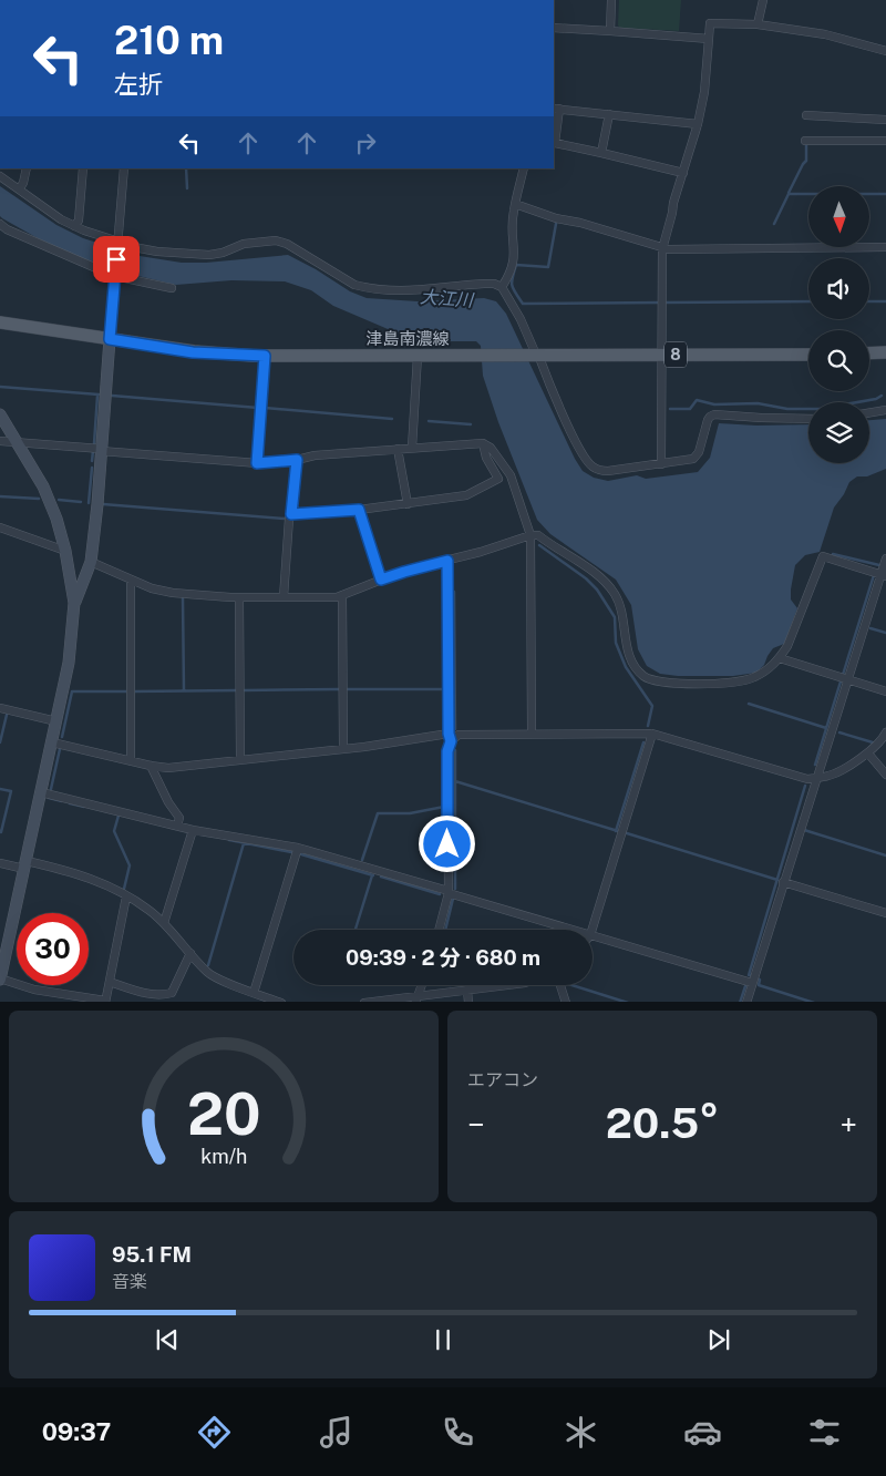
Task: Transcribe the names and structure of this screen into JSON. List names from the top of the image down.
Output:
{
  "streets": {
    "main road": ["津島南濃線", "8"]
  },
  "water": ["大江川"],
  "north": "bottom",
  "page": {
    "turn": ["210 m", "左折"],
    "limit": "30",
    "trip": "09:39 · 2 分 · 680 m",
    "tile": "エアコン",
    "heat": ["−", "20.5°", "+"],
    "song": ["95.1 FM", "音楽"],
    "tabs": "09:37",
    "gauge": ["20", "km/h"]
  }
}
